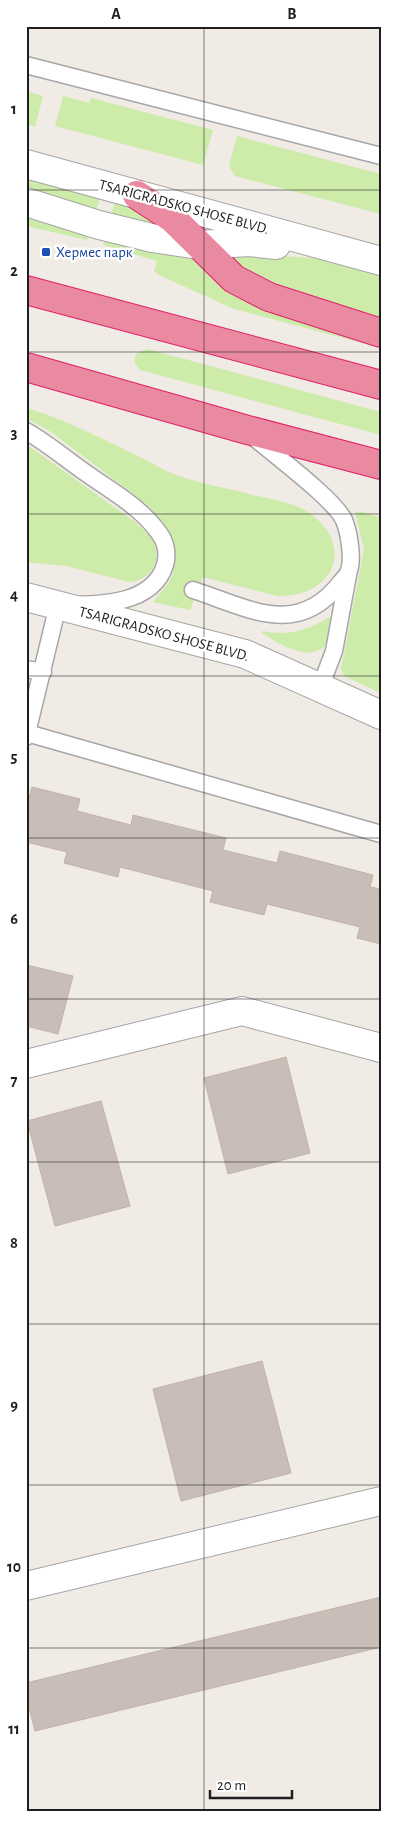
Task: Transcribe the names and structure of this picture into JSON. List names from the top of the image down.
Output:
{
  "streets": {
    "street": ["TSARIGRADSKO SHOSE BLVD."]
  },
  "places": {
    "transit": ["Хермес парк"]
  },
  "scale_bar": "20 m",
  "grid": {
    "columns": ["A", "B"],
    "rows": [
      "1",
      "2",
      "3",
      "4",
      "5",
      "6",
      "7",
      "8",
      "9",
      "10",
      "11"
    ]
  }
}
